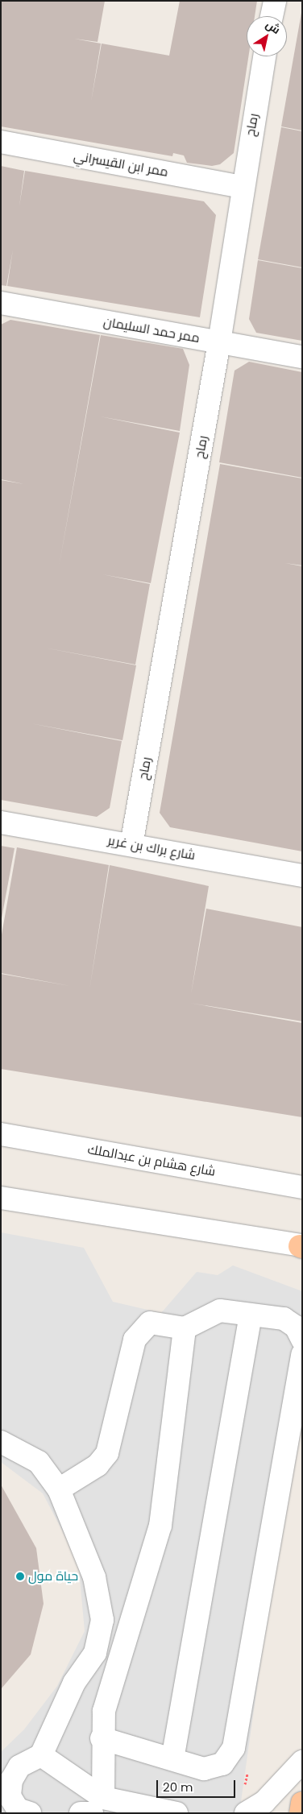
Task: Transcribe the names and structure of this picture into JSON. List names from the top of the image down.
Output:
{
  "streets": {
    "street": [
      "رماح",
      "ممر ابن القيسراني",
      "ممر حمد السليمان",
      "شارع براك بن غرير",
      "شارع هشام بن عبدالملك"
    ]
  },
  "crossings": [
    ["رماح", "ممر ابن القيسراني"],
    ["رماح", "ممر حمد السليمان"],
    ["رماح", "شارع براك بن غرير"]
  ],
  "places": ["حياة مول"],
  "scale_bar": "20 m",
  "north": "top right"
}
